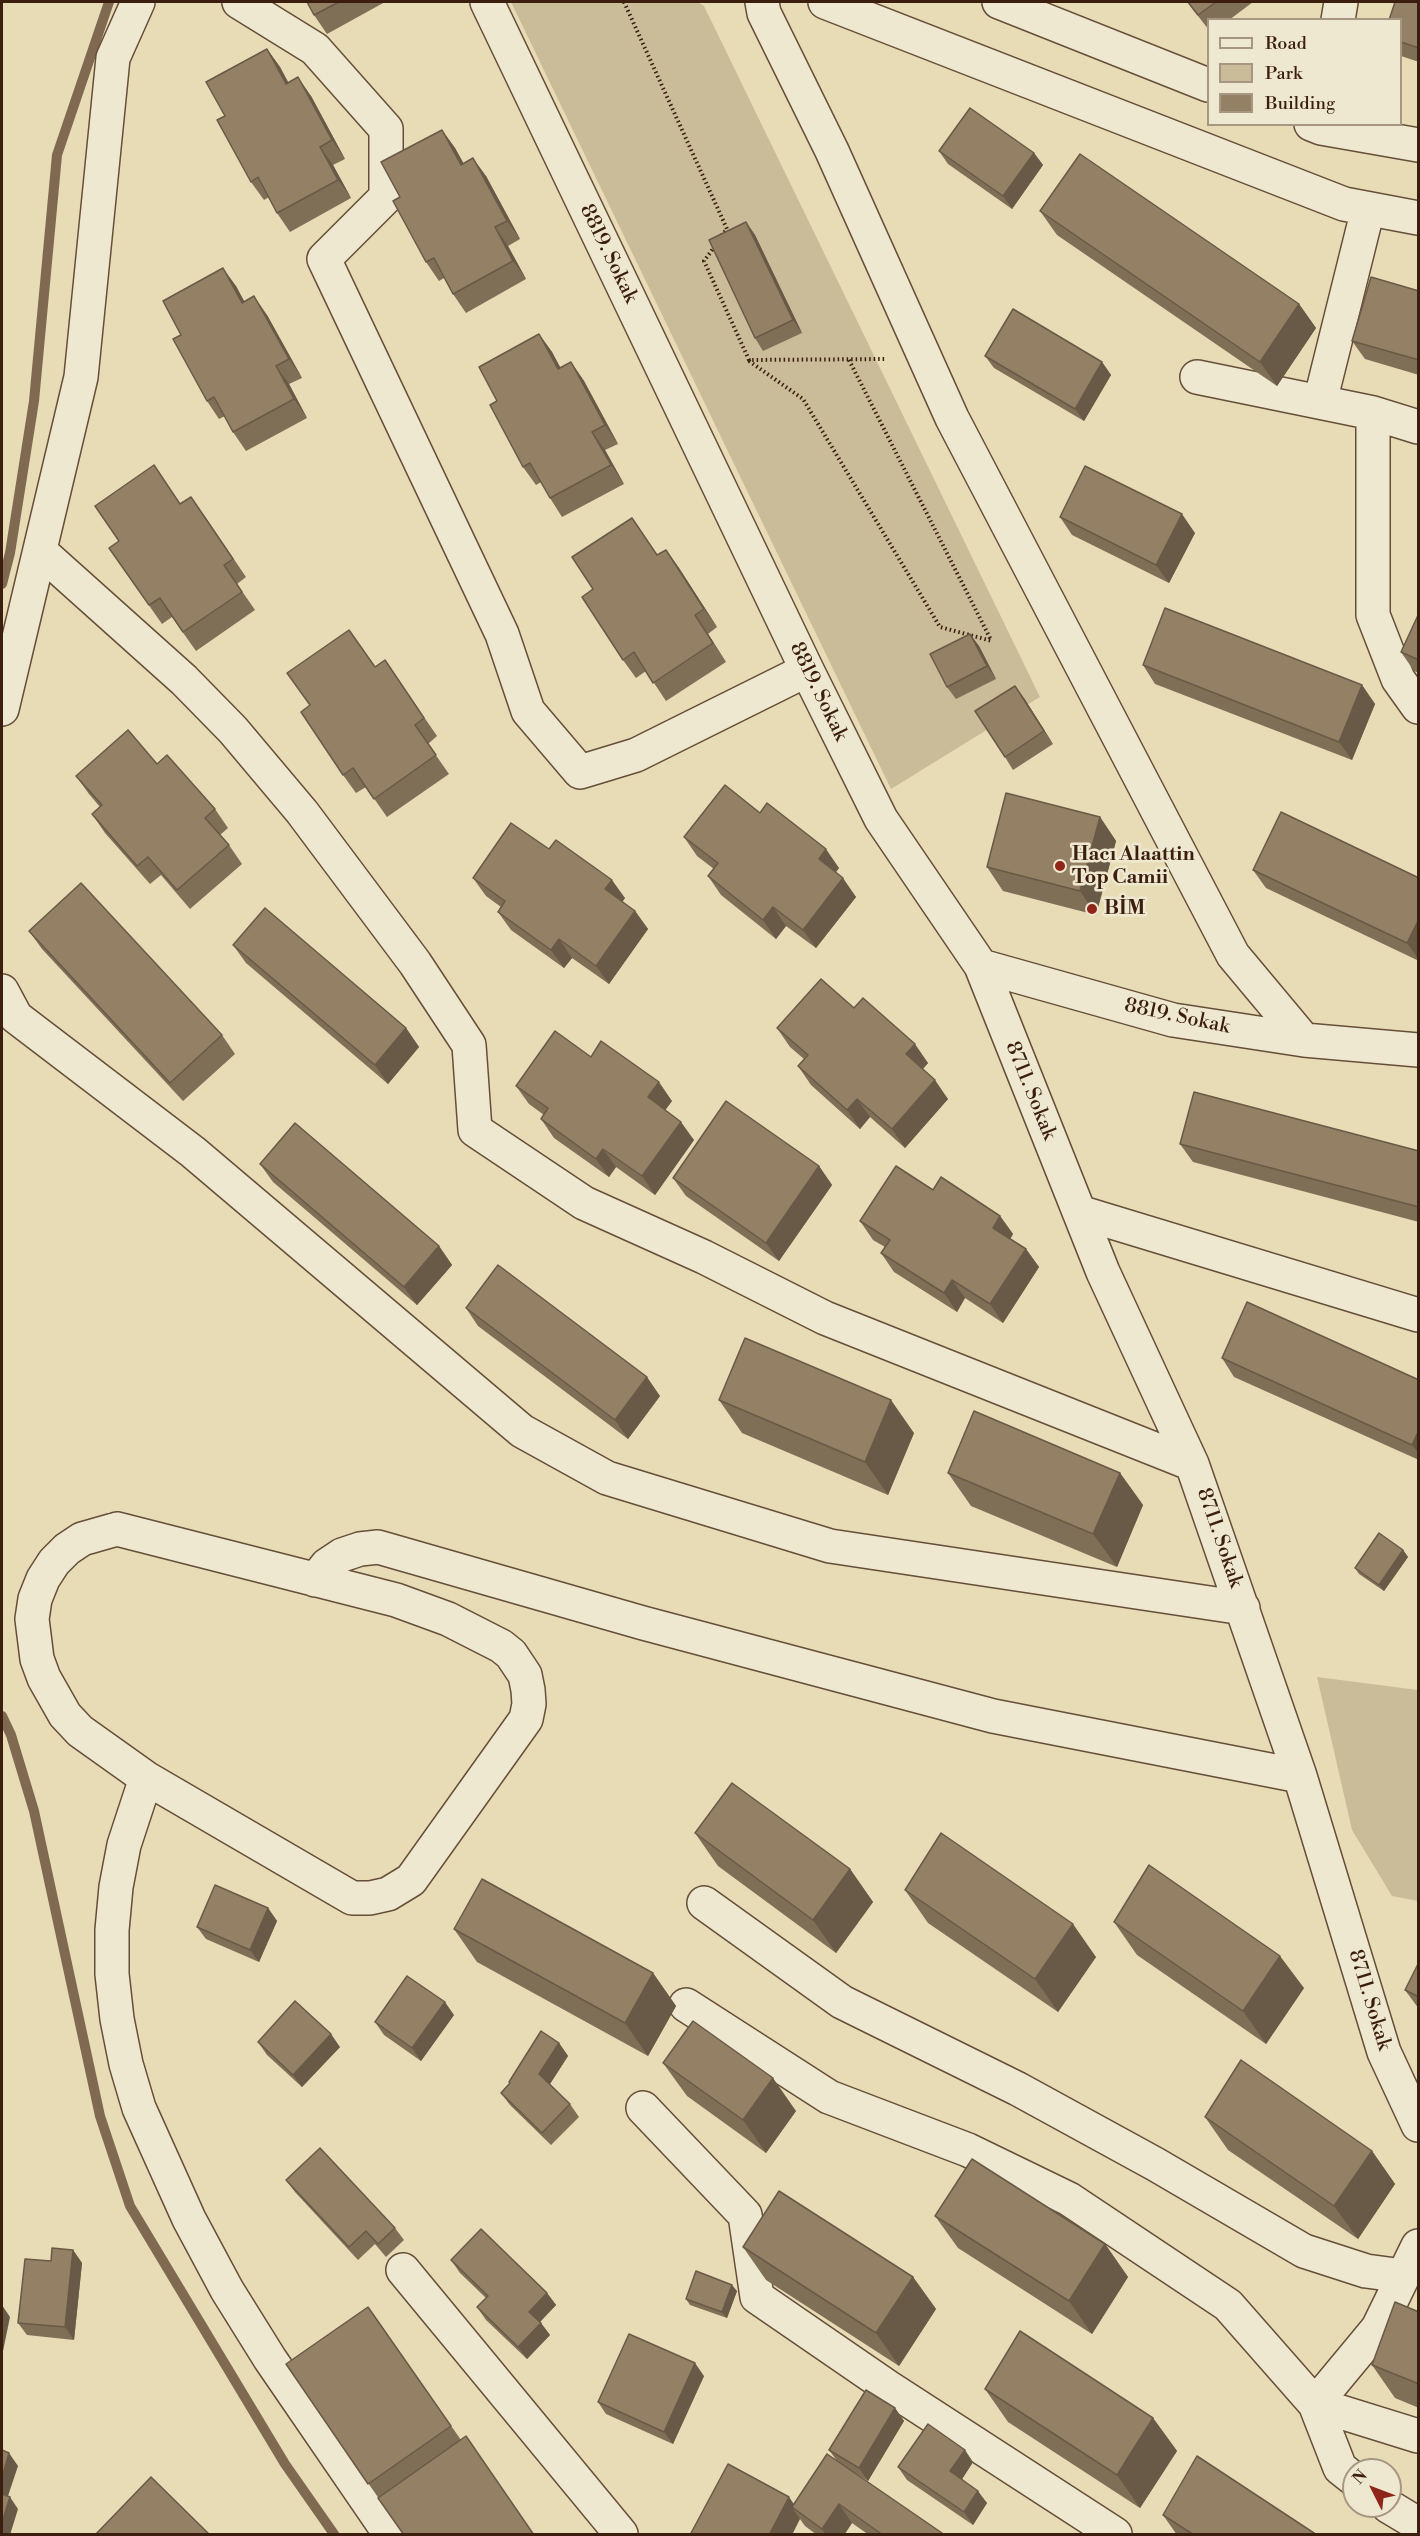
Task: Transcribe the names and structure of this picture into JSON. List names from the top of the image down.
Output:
{
  "streets": {
    "street": ["8819. Sokak", "8711. Sokak"]
  },
  "crossings": [
    ["8819. Sokak", "8711. Sokak"]
  ],
  "places": ["Hacı Alaattin Top Camii", "BİM"],
  "legend": ["Road", "Park", "Building"],
  "north": "top left"
}
